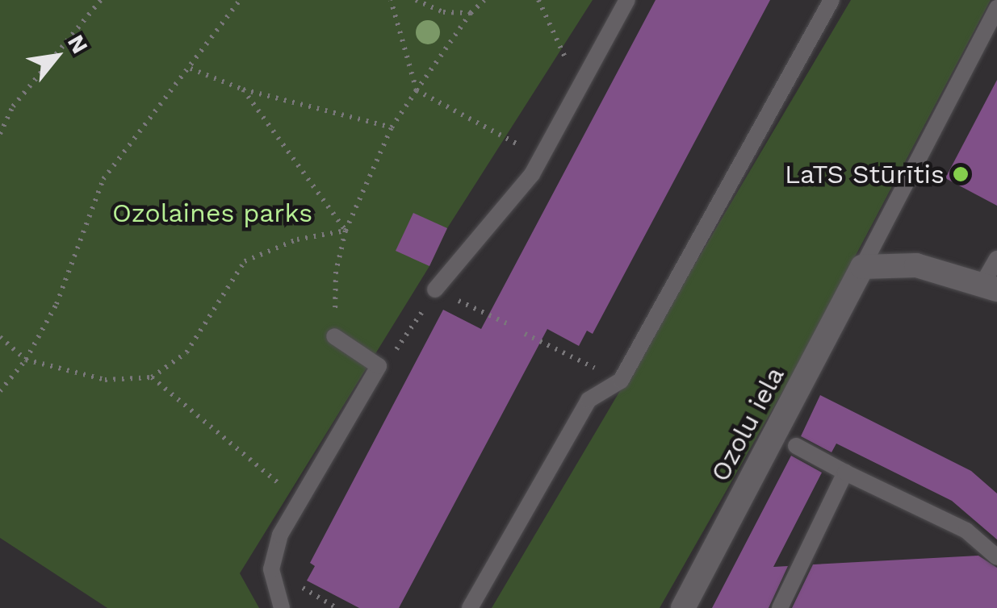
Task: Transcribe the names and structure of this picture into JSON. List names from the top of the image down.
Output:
{
  "streets": {
    "street": ["Ozolu iela"]
  },
  "parks": ["Ozolaines parks"],
  "places": ["LaTS Stūrītis"],
  "north": "top right"
}
